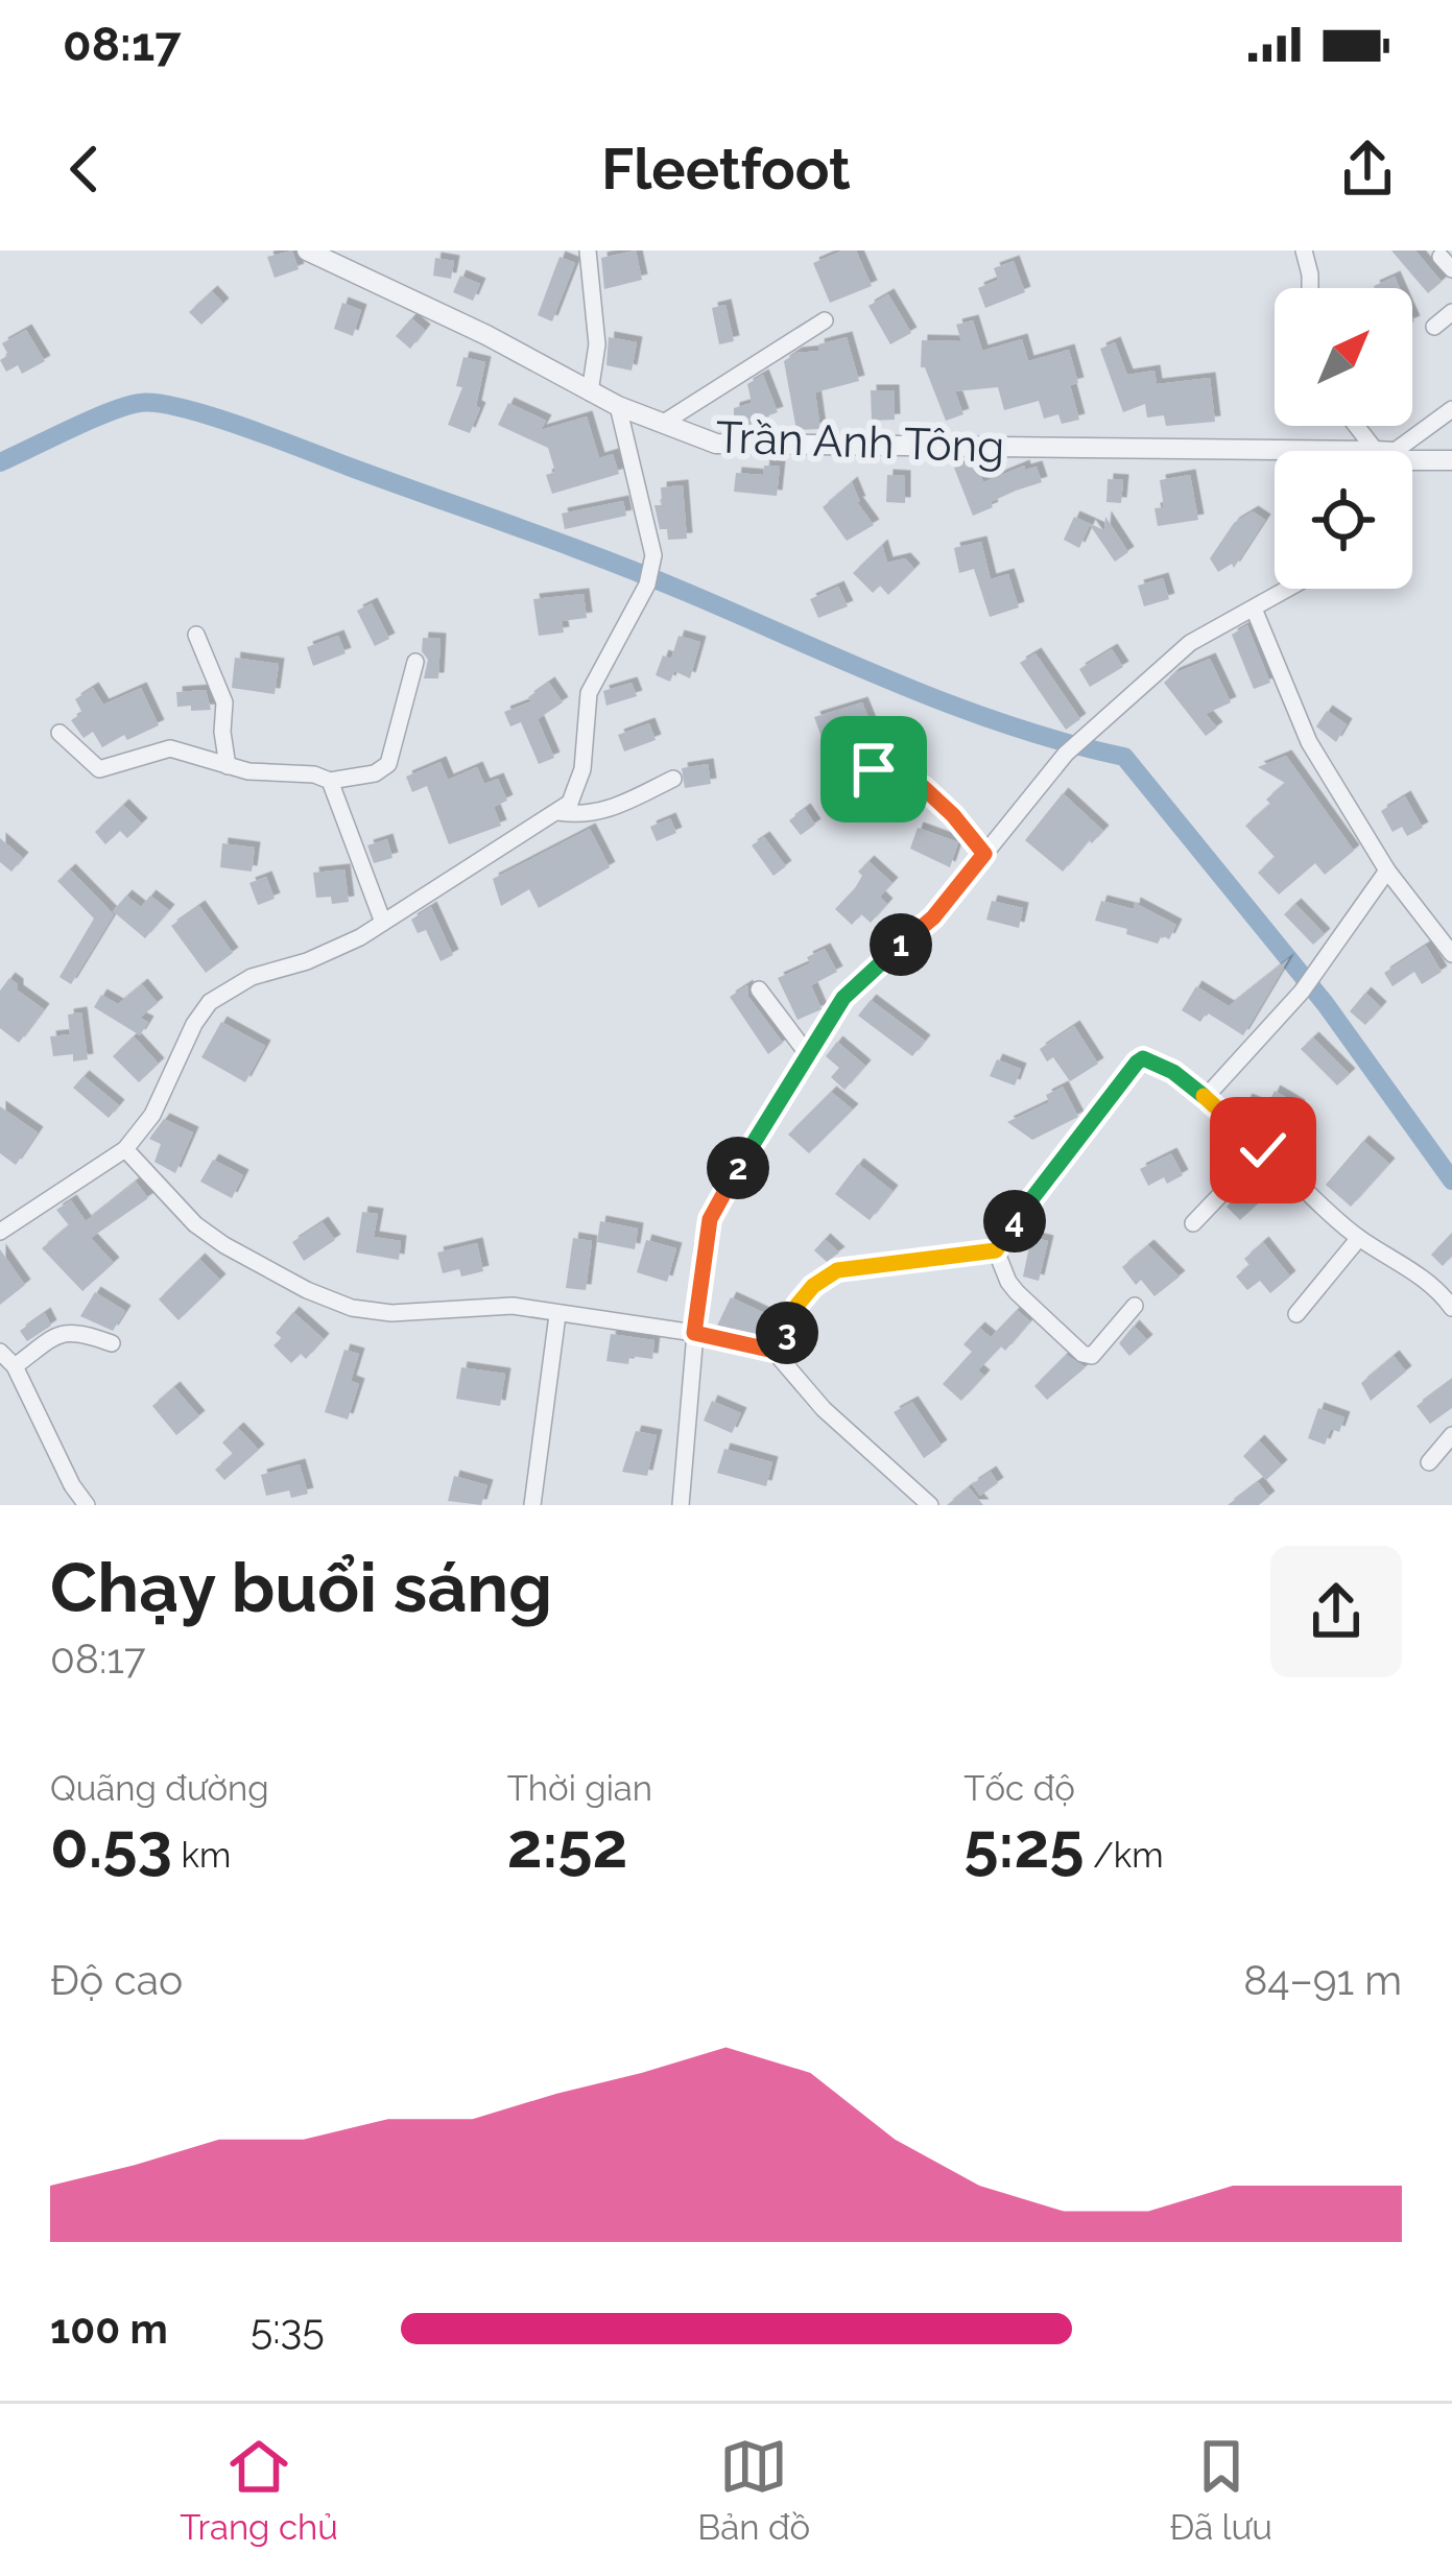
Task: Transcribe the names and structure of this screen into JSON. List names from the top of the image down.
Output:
{
  "streets": {
    "street": ["Trần Anh Tông"]
  },
  "north": "top right",
  "page": {
    "status": "08:17",
    "header": "Fleetfoot",
    "pins": [
      "1",
      "2",
      "4",
      "3"
    ],
    "heading": ["Chạy buổi sáng", "08:17"],
    "stats": [
      ["Quãng đường", "0.53 km"],
      ["Thời gian", "2:52"],
      ["Tốc độ", "5:25 /km"]
    ],
    "chart": ["Độ cao", "84–91 m"],
    "list": [
      {
        "name": "100 m",
        "note": "5:35"
      }
    ],
    "tabs": ["Trang chủ", "Bản đồ", "Đã lưu"]
  }
}
